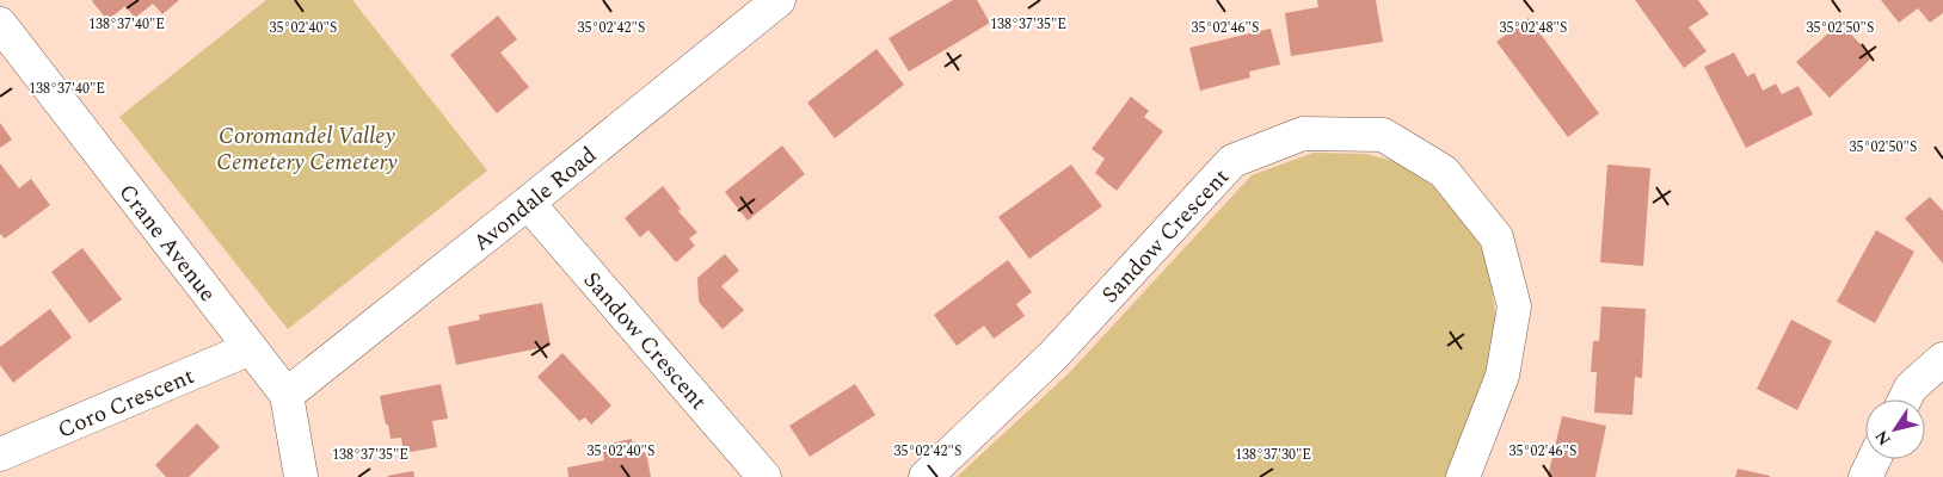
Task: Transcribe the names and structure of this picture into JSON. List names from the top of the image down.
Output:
{
  "streets": {
    "street": [
      "Avondale Road",
      "Sandow Crescent",
      "Crane Avenue",
      "Coro Crescent"
    ]
  },
  "crossings": [
    ["Avondale Road", "Sandow Crescent"],
    ["Avondale Road", "Crane Avenue"],
    ["Crane Avenue", "Coro Crescent"]
  ],
  "parks": ["Coromandel Valley Cemetery Cemetery"],
  "north": "bottom left",
  "coordinates": [
    "138°37'40\"E",
    "138°37'35\"E",
    "35°02'40\"S",
    "35°02'42\"S",
    "35°02'46\"S",
    "35°02'48\"S",
    "35°02'50\"S",
    "138°37'30\"E"
  ]
}
